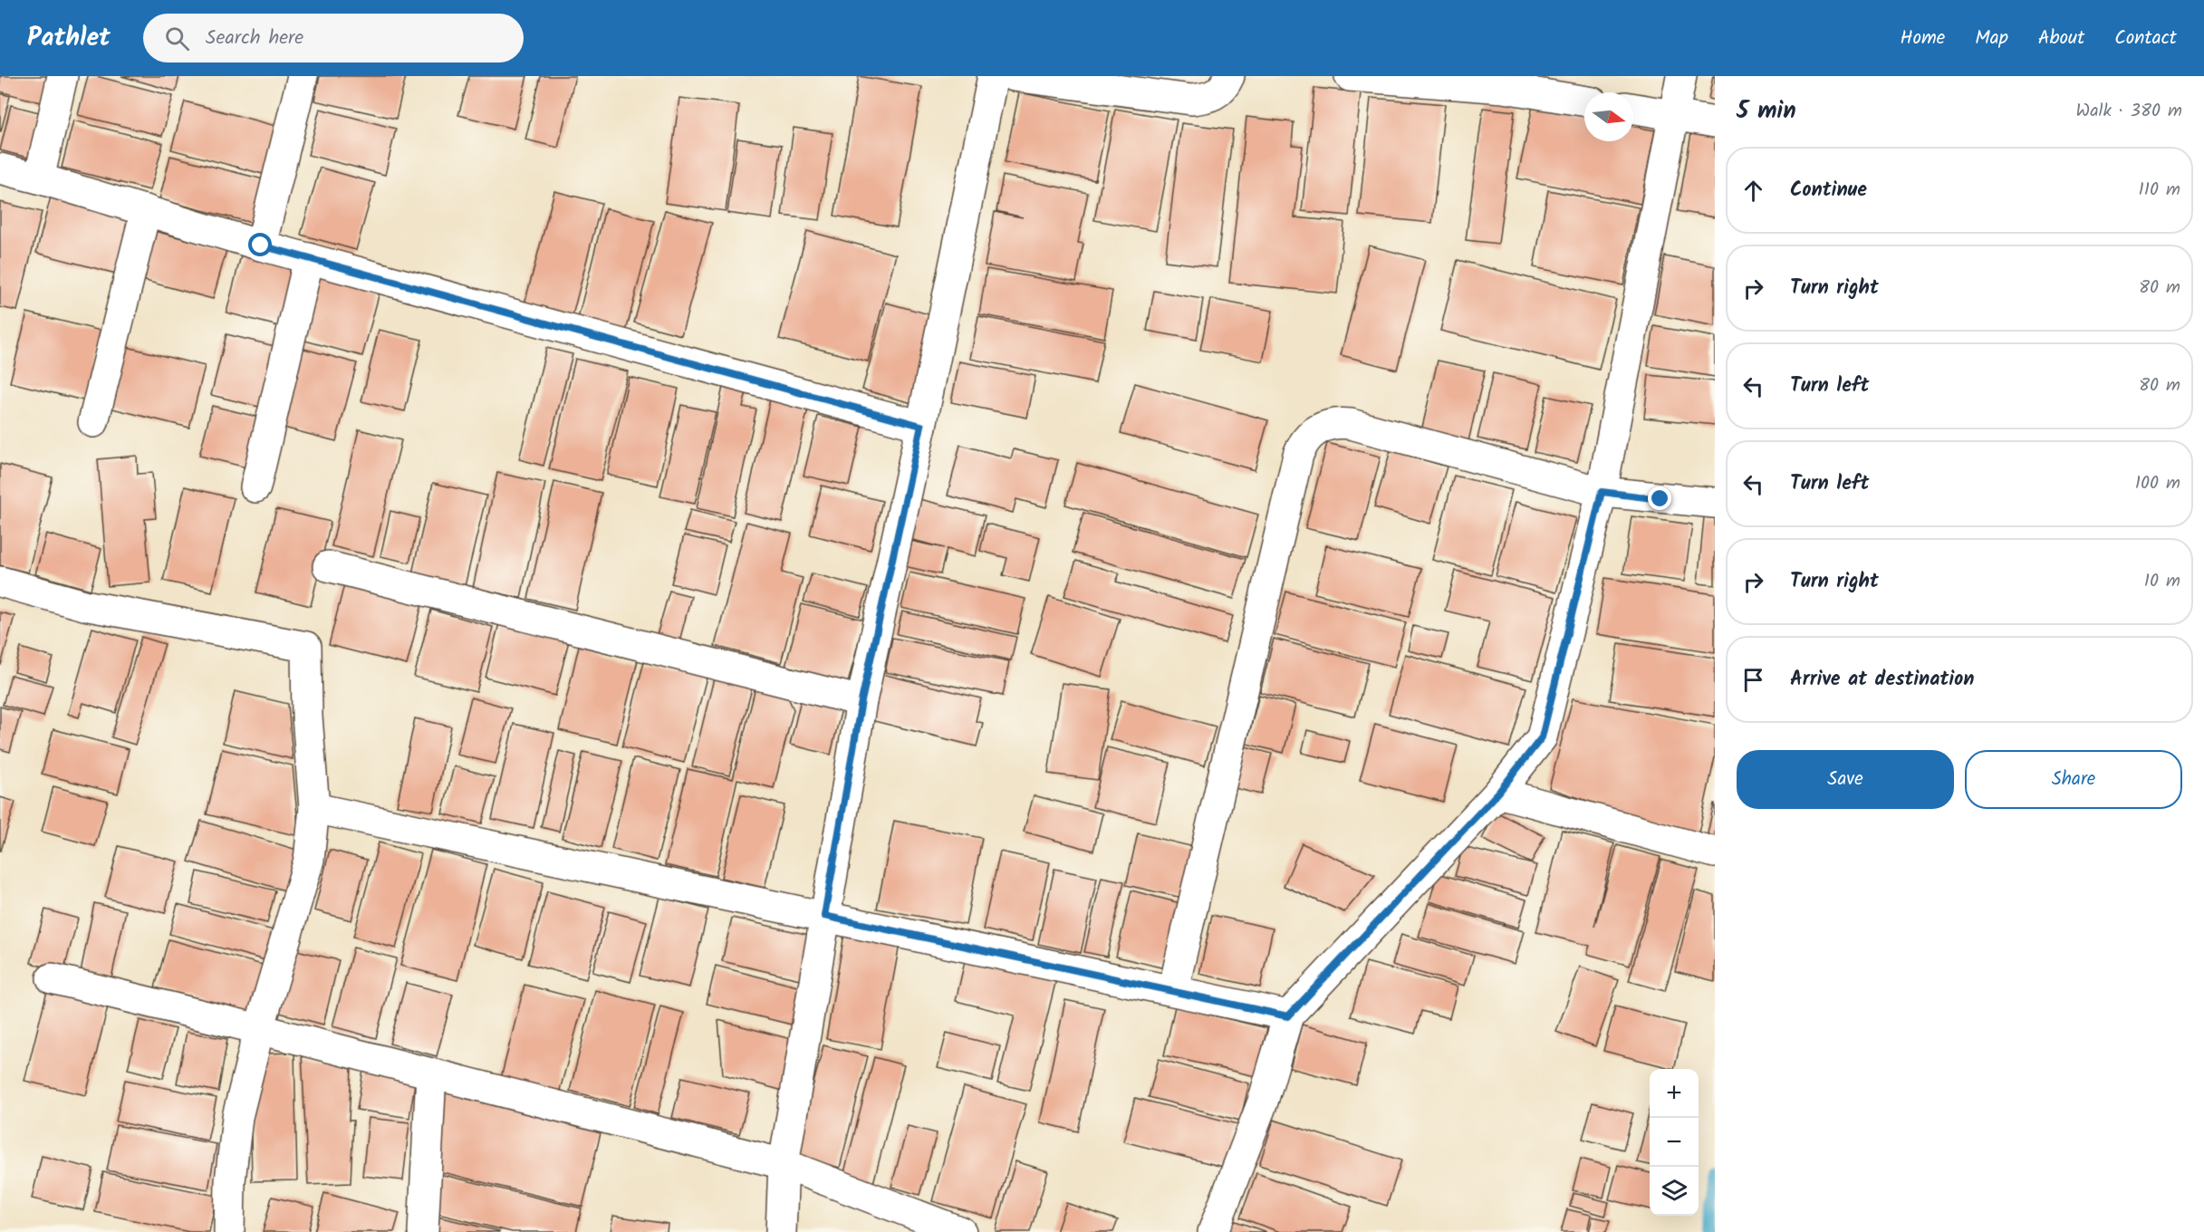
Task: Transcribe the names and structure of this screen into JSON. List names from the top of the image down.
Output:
{
  "north": "right",
  "page": {
    "header": "Pathlet",
    "search": "Search here",
    "nav": [
      "Home",
      "Map",
      "About",
      "Contact"
    ],
    "heading": ["5 min", "Walk · 380 m"],
    "list": [
      ["Continue", "110 m"],
      ["Turn right", "80 m"],
      ["Turn left", "80 m"],
      ["Turn left", "100 m"],
      ["Turn right", "10 m"],
      "Arrive at destination"
    ],
    "buttons": ["Save", "Share"],
    "map_buttons": ["+", "−"]
  }
}
